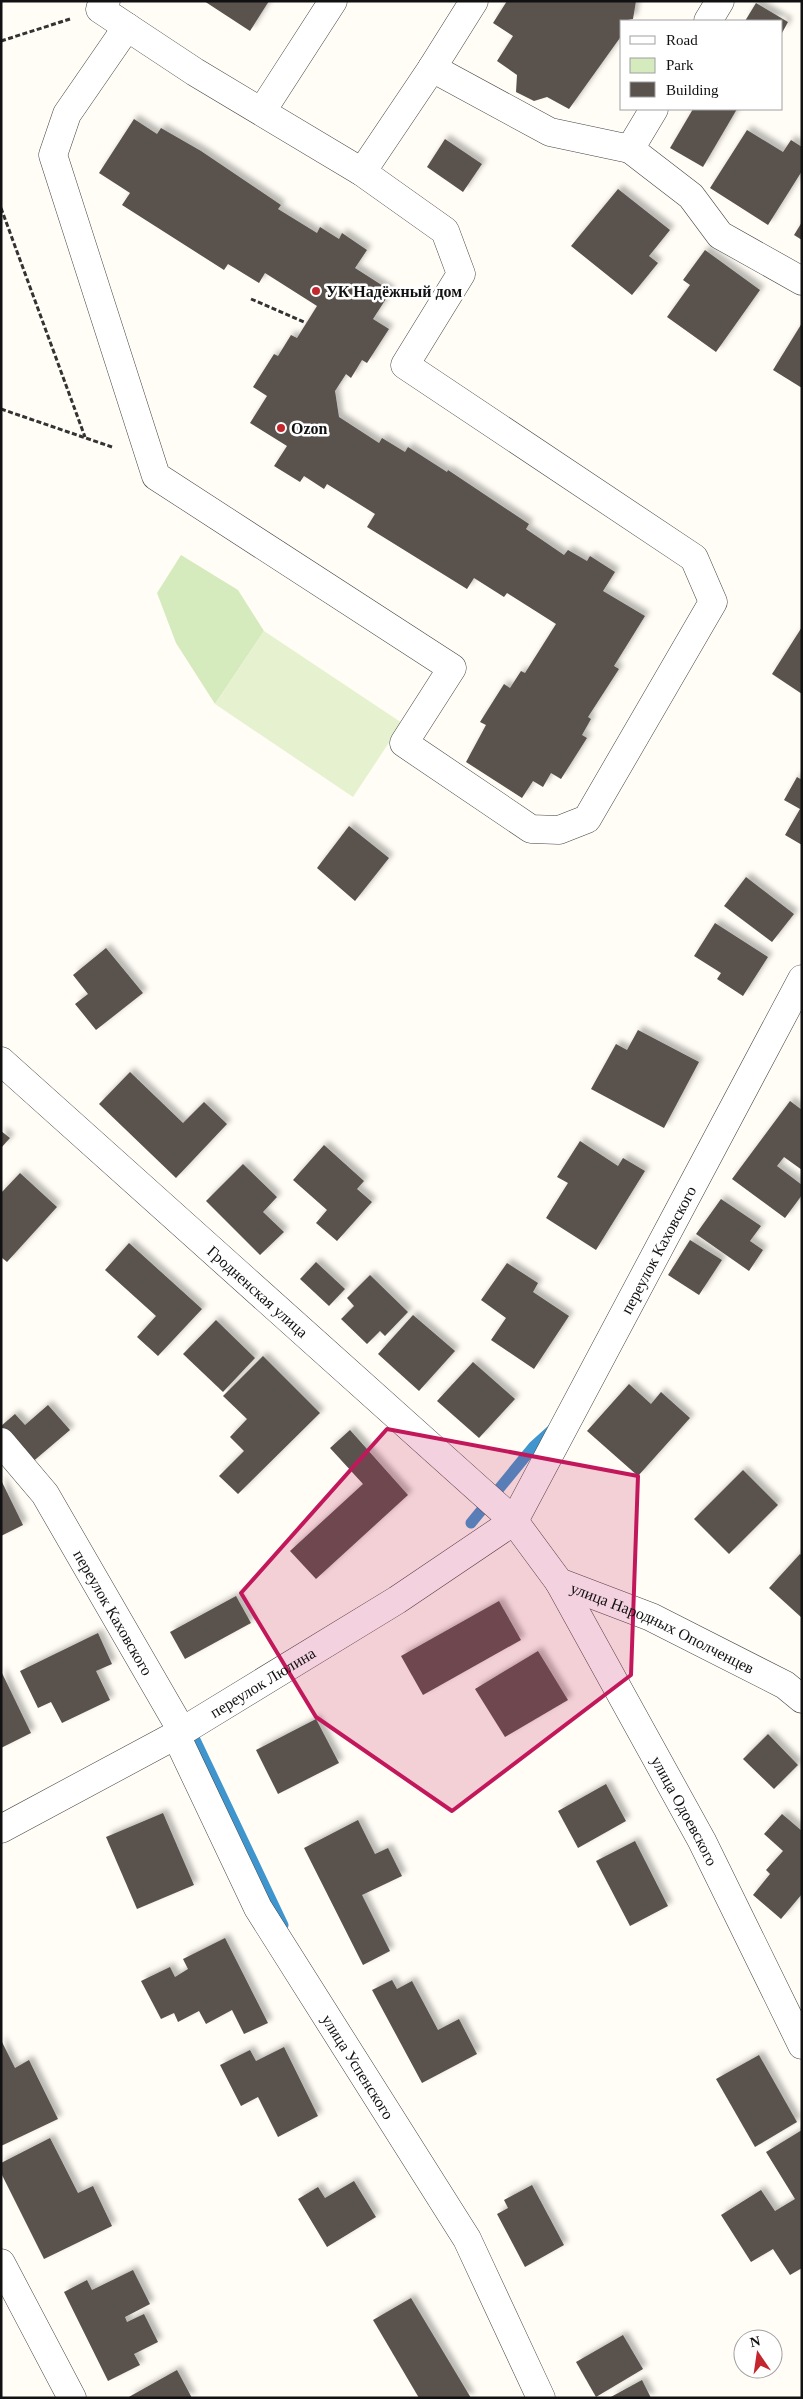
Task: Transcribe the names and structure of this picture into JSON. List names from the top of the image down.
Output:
{
  "streets": {
    "street": [
      "переулок Каховского",
      "Гродненская улица",
      "улица Народных Ополченцев",
      "переулок Люлина",
      "улица Одоевского",
      "улица Успенского"
    ]
  },
  "crossings": [
    ["переулок Каховского", "Гродненская улица"],
    ["переулок Каховского", "улица Народных Ополченцев"],
    ["переулок Каховского", "переулок Люлина"],
    ["переулок Каховского", "улица Успенского"],
    ["Гродненская улица", "улица Народных Ополченцев"],
    ["Гродненская улица", "переулок Люлина"],
    ["улица Народных Ополченцев", "переулок Люлина"],
    ["улица Народных Ополченцев", "улица Одоевского"],
    ["переулок Люлина", "улица Успенского"]
  ],
  "places": ["УК Надёжный дом", "Ozon"],
  "legend": ["Road", "Park", "Building"],
  "north": "top"
}
